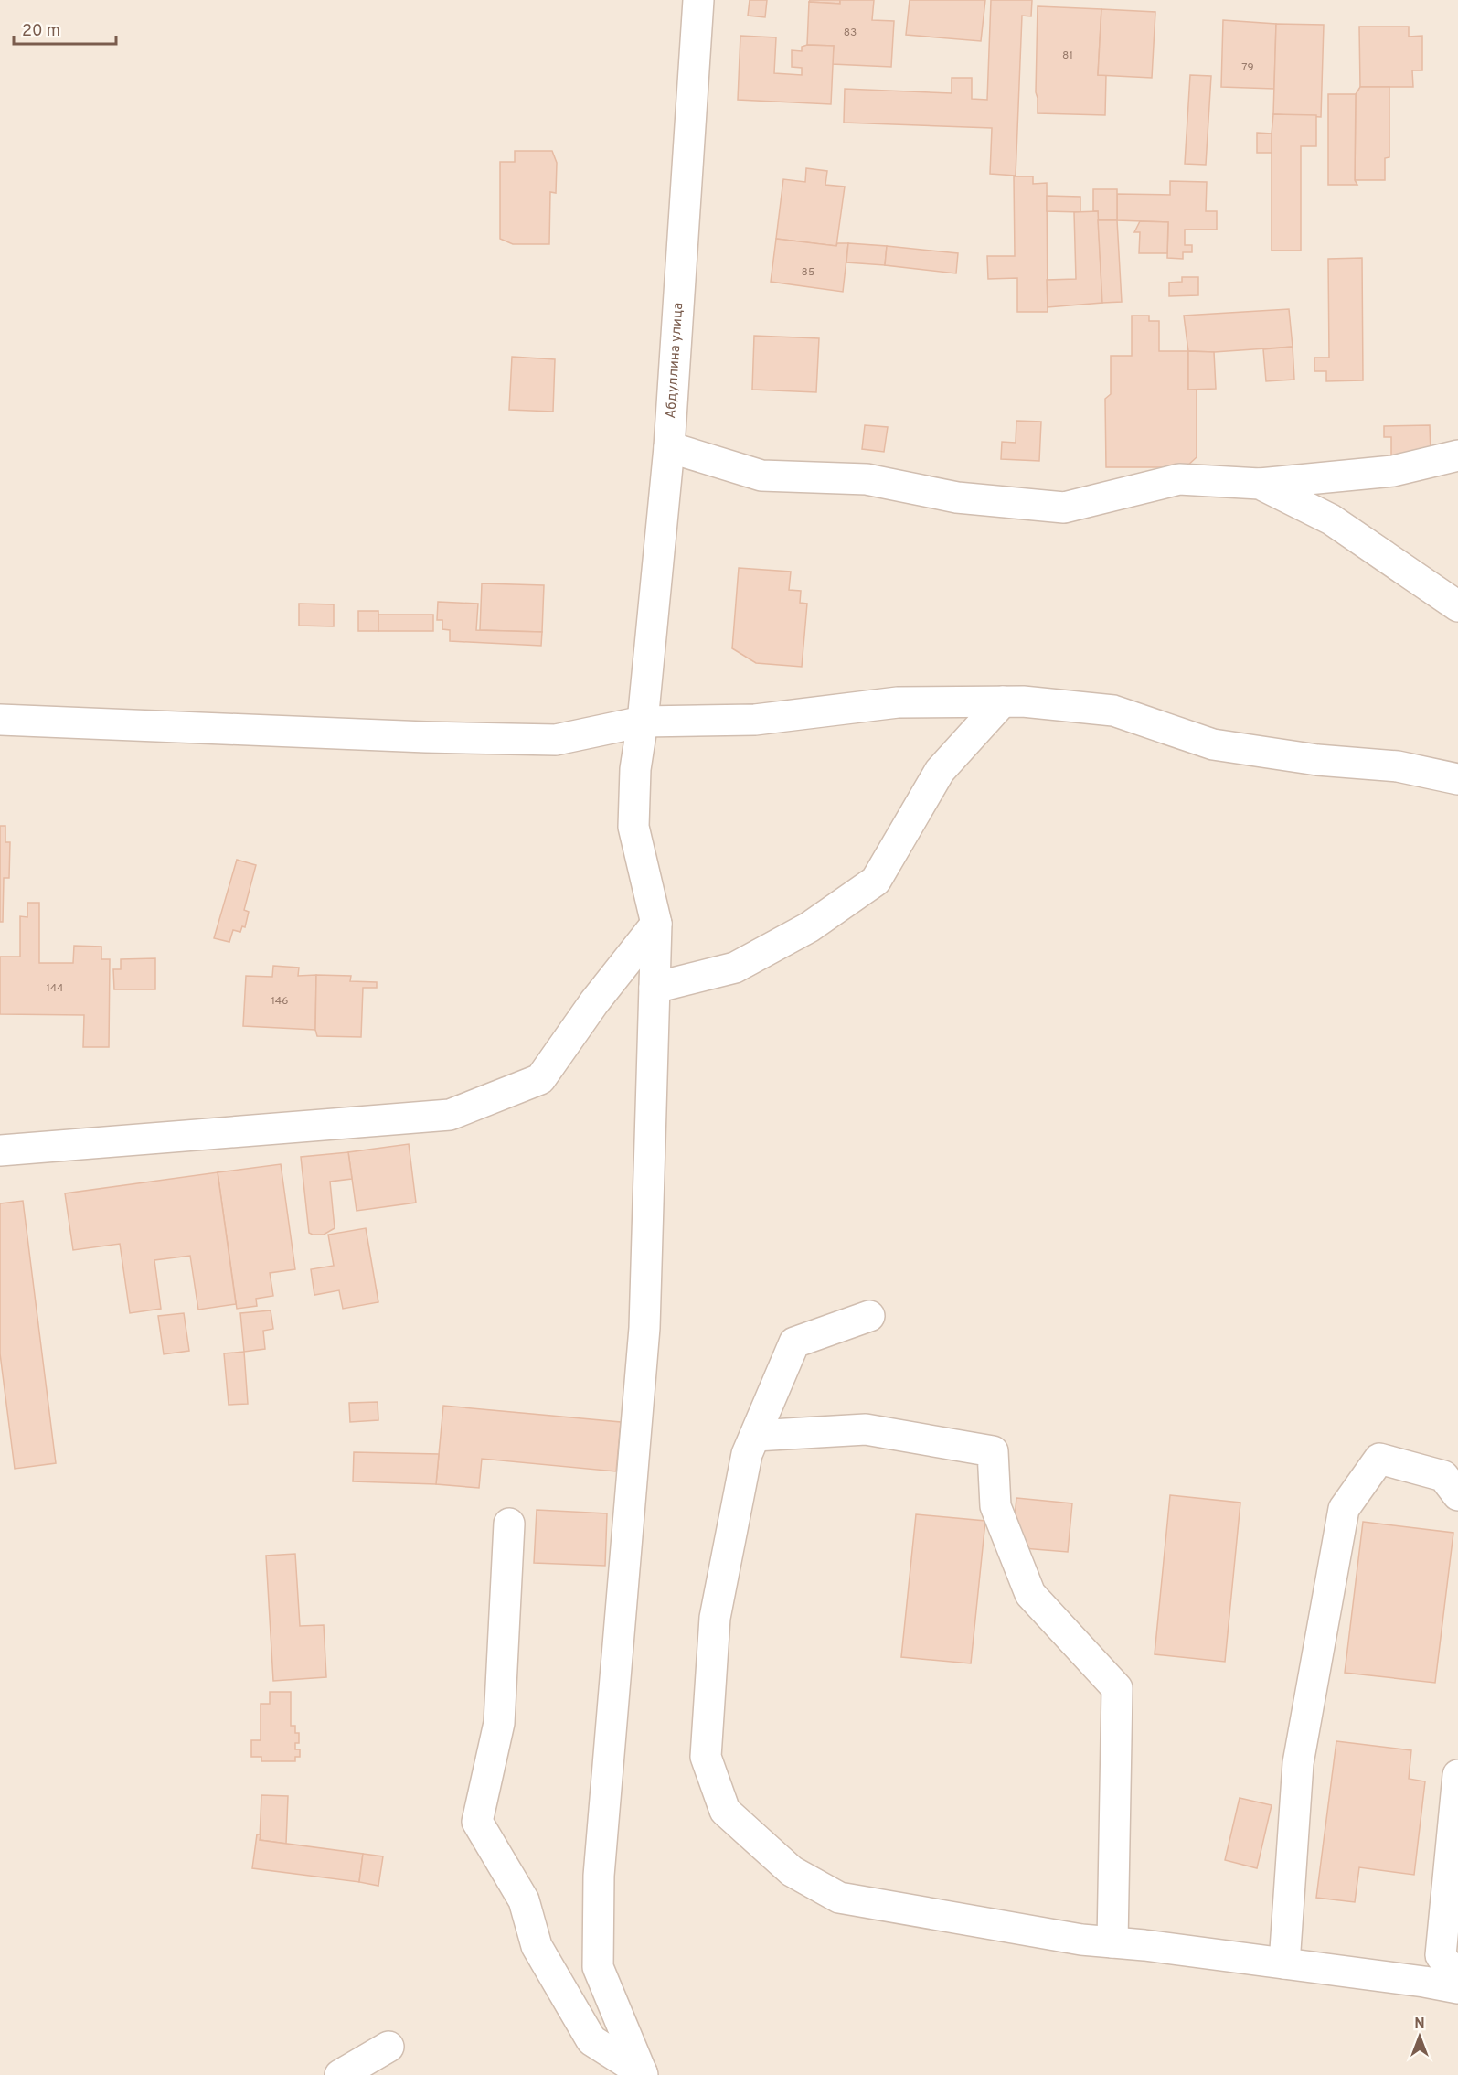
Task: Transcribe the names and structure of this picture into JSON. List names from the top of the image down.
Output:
{
  "streets": {
    "street": ["Абдуллина улица"]
  },
  "house_numbers": [
    "83",
    "81",
    "79",
    "85",
    "144",
    "146"
  ],
  "scale_bar": "20 m",
  "north": "top"
}
